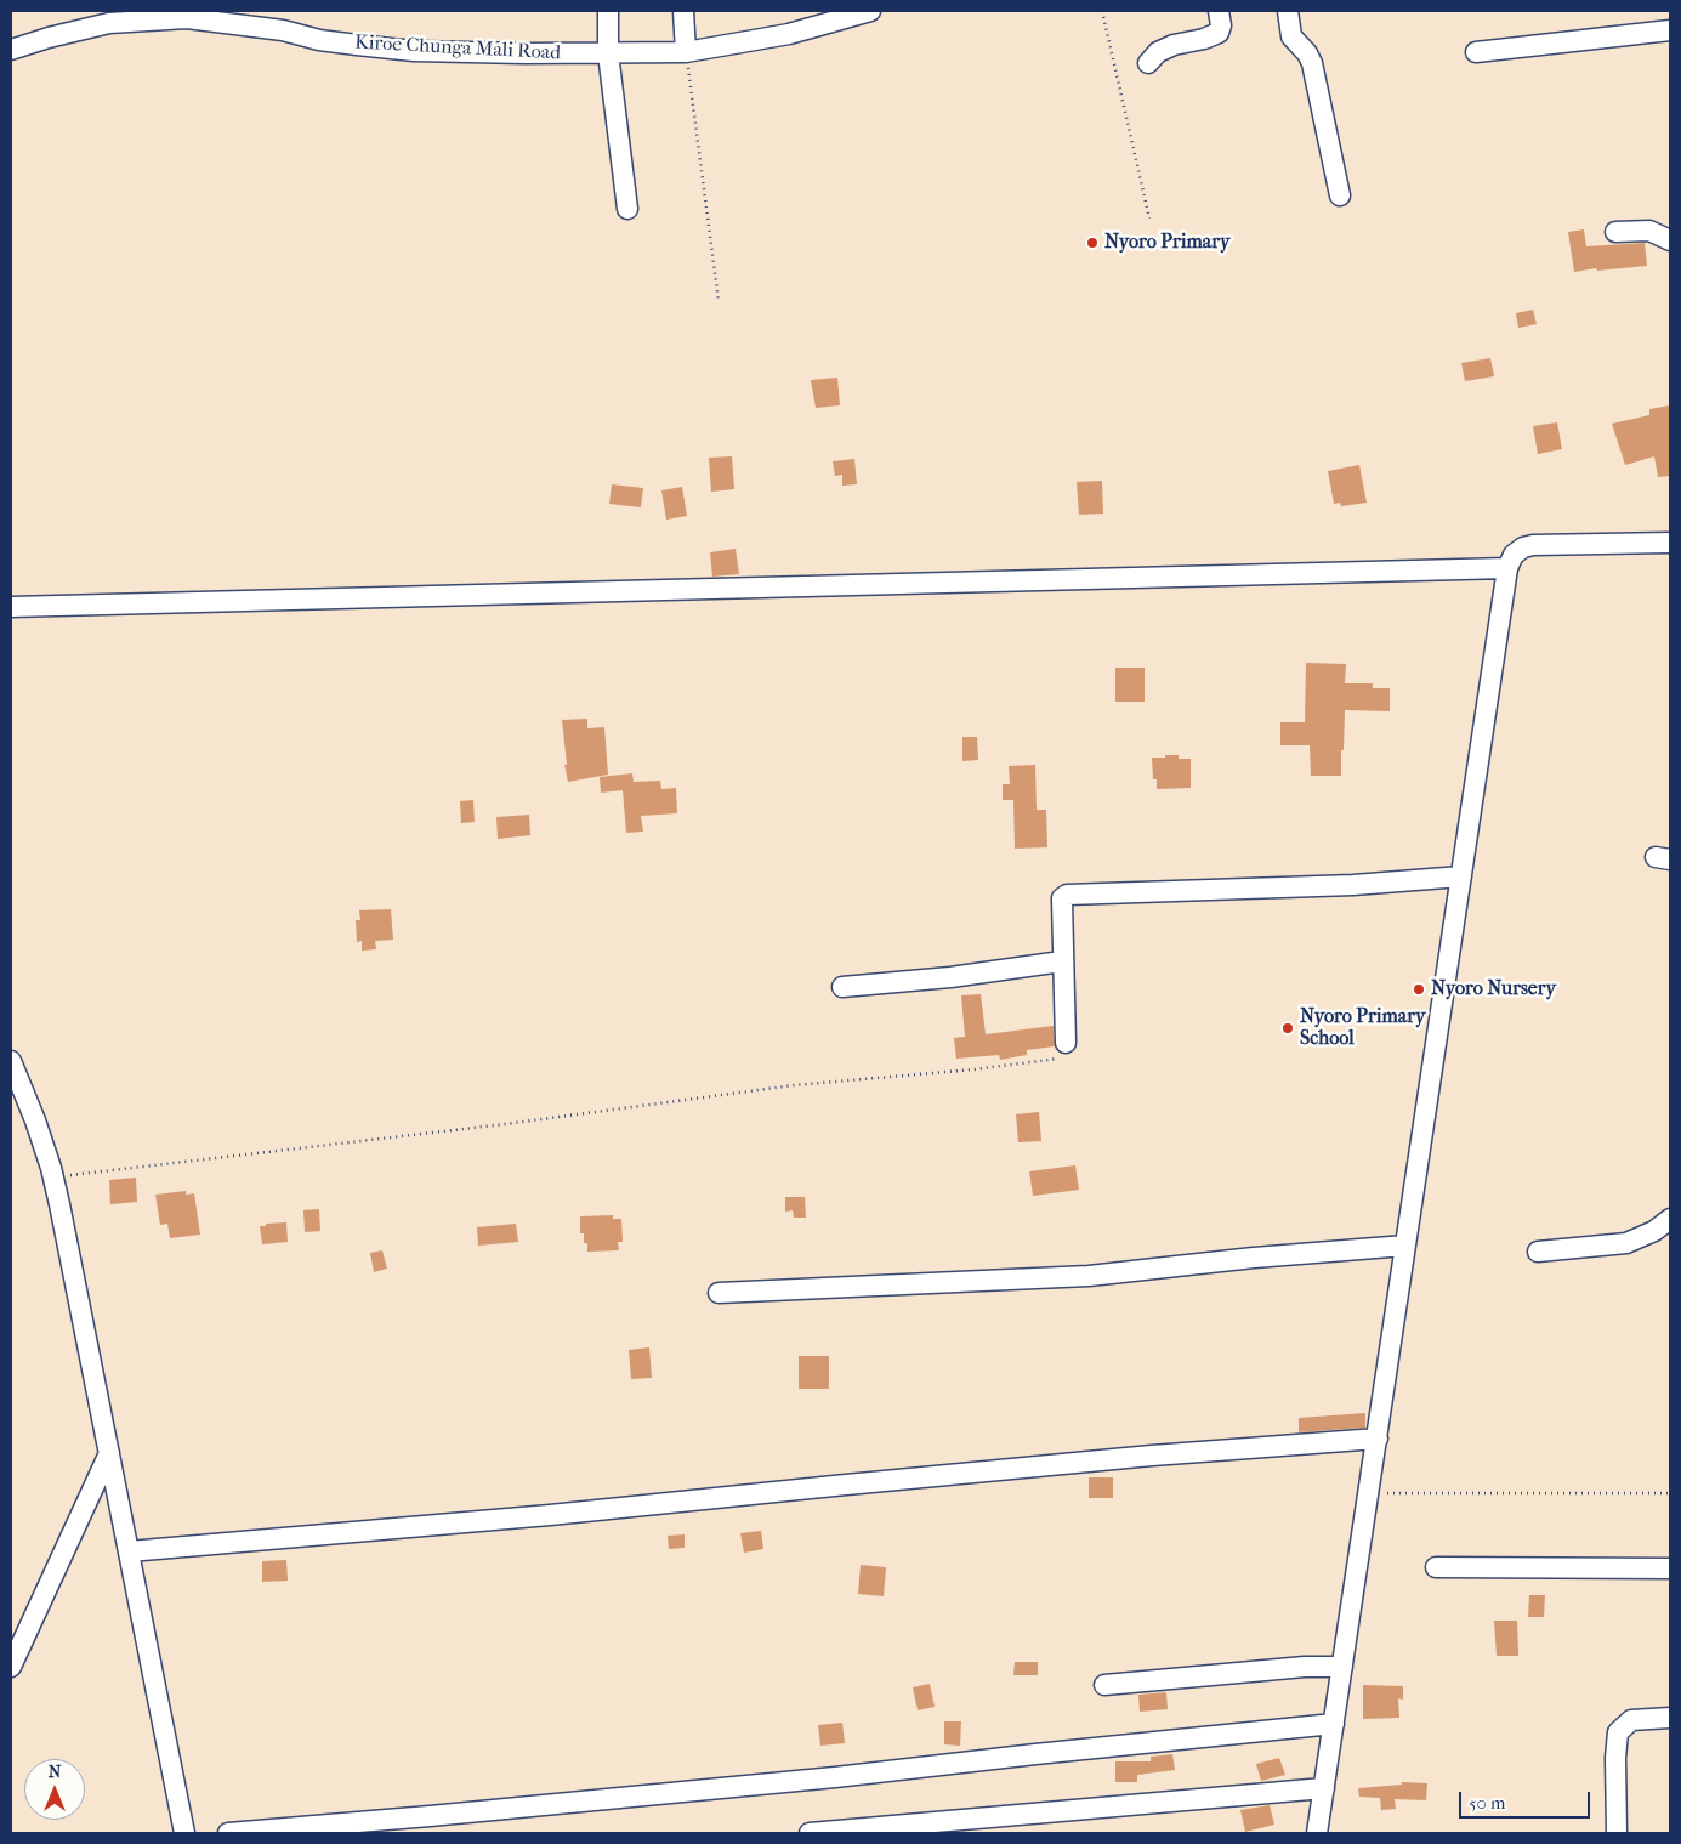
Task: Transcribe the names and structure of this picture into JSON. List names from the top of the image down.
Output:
{
  "streets": {
    "street": ["Kiroe Chunga Mali Road"]
  },
  "places": ["Nyoro Primary", "Nyoro Nursery", "Nyoro Primary School"],
  "scale_bar": "50 m",
  "north": "top"
}
